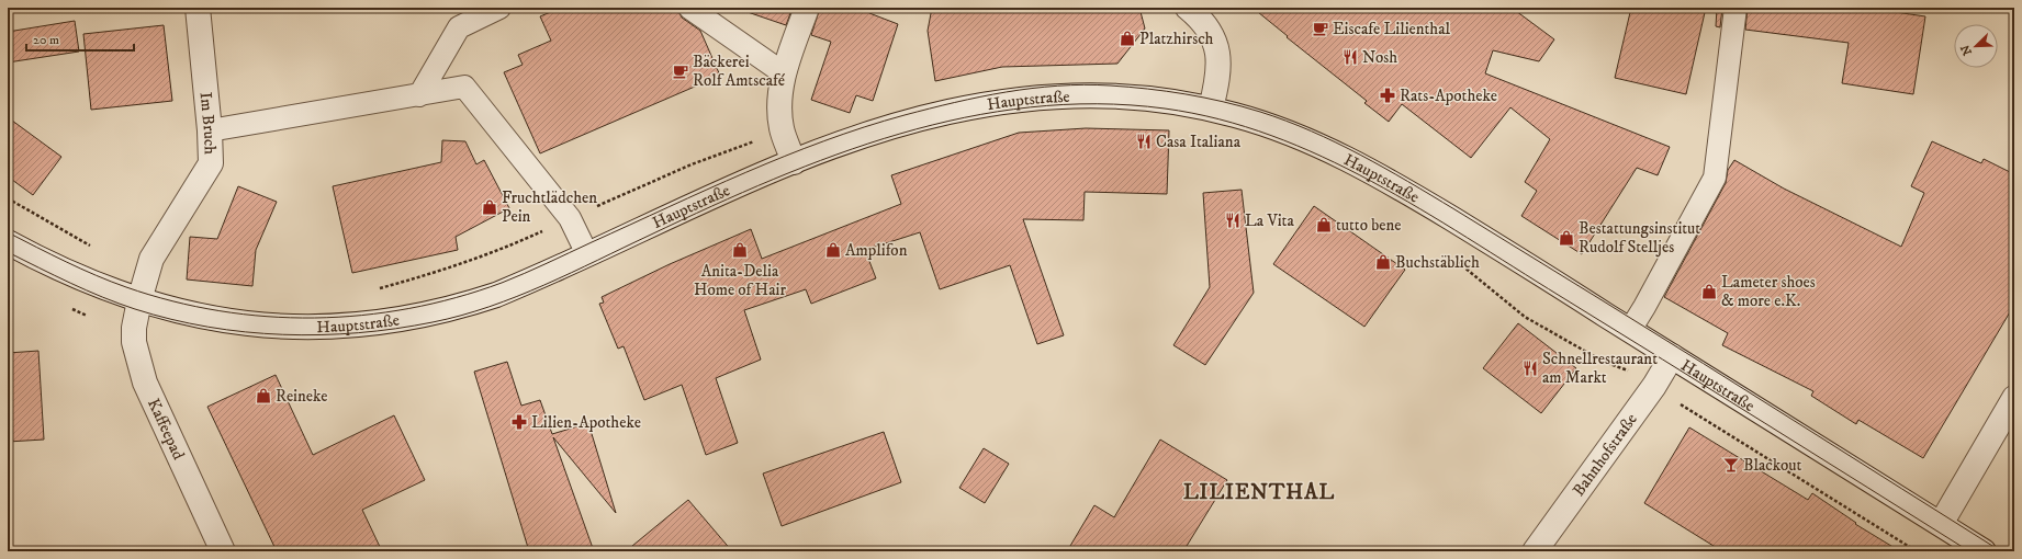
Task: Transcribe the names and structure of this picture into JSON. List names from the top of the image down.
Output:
{
  "streets": {
    "street": [
      "Hauptstraße",
      "Im Bruch",
      "Kaffeepad",
      "Bahnhofstraße"
    ]
  },
  "crossings": [
    ["Hauptstraße", "Im Bruch"],
    ["Hauptstraße", "Kaffeepad"],
    ["Hauptstraße", "Bahnhofstraße"],
    ["Im Bruch", "Kaffeepad"]
  ],
  "districts": ["LILIENTHAL"],
  "places": {
    "cafe": ["Eiscafe Lilienthal", "Bäckerei Rolf Amtscafé"],
    "shop": [
      "Platzhirsch",
      "Fruchtlädchen Pein",
      "tutto bene",
      "Bestattungsinstitut Rudolf Stelljes",
      "Anita-Delia Home of Hair",
      "Amplifon",
      "Buchstäblich",
      "Lameter shoes & more e.K.",
      "Reineke"
    ],
    "restaurant": [
      "Nosh",
      "Casa Italiana",
      "La Vita",
      "Schnellrestaurant am Markt"
    ],
    "pharmacy": ["Rats-Apotheke", "Lilien-Apotheke"],
    "bar": ["Blackout"]
  },
  "scale_bar": "20 m",
  "north": "bottom left"
}
